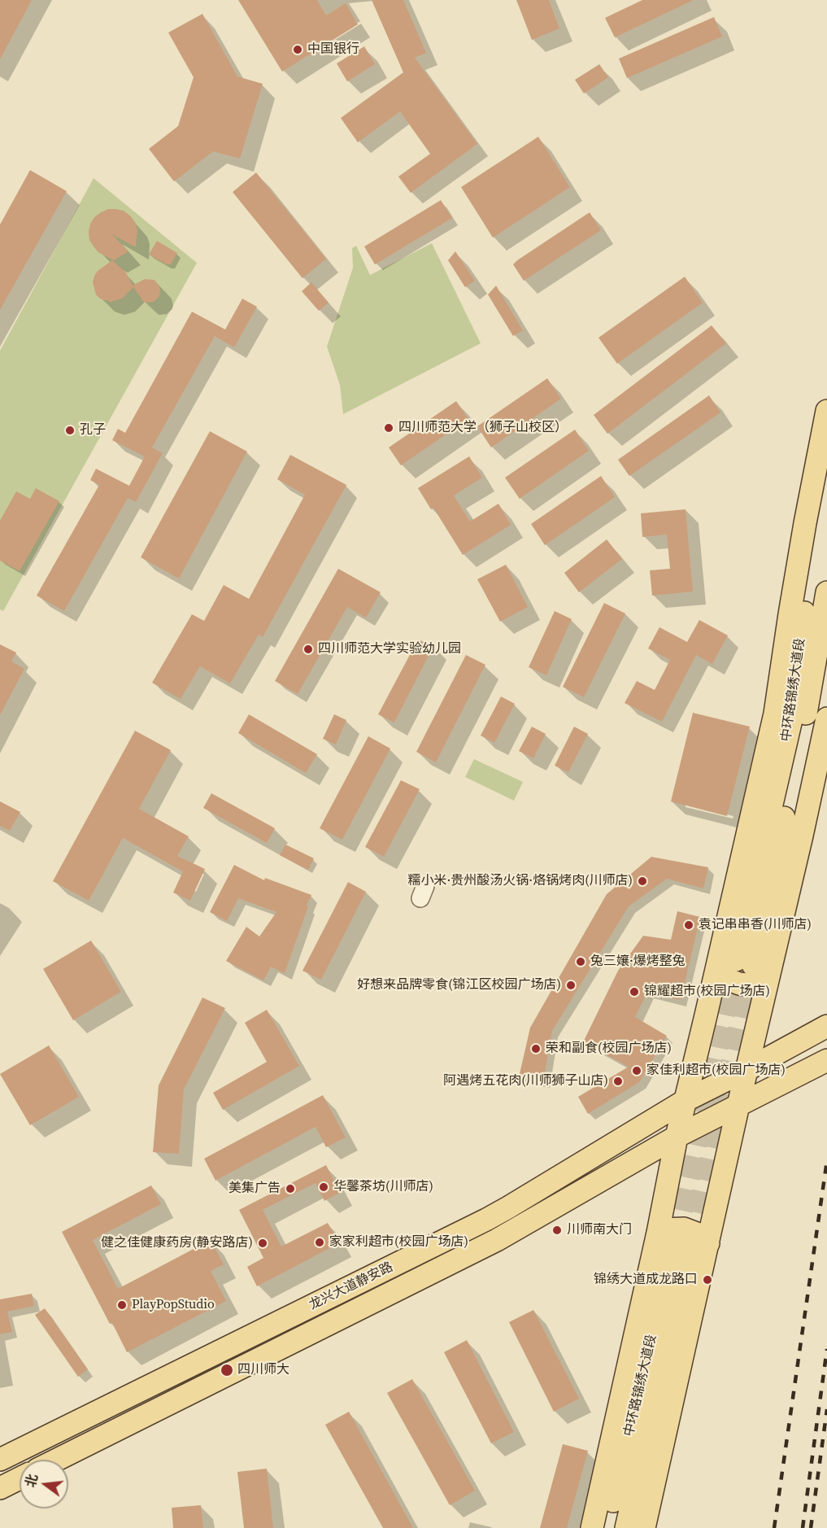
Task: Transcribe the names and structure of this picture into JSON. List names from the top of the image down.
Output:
{
  "streets": {
    "main road": ["中环路锦绣大道段", "龙兴大道静安路"]
  },
  "places": [
    "中国银行",
    "四川师范大学（狮子山校区）",
    "孔子",
    "四川师范大学实验幼儿园",
    "糯小米·贵州酸汤火锅·烙锅烤肉(川师店)",
    "袁记串串香(川师店)",
    "兔三孃·爆烤整兔",
    "好想来品牌零食(锦江区校园广场店)",
    "锦耀超市(校园广场店)",
    "荣和副食(校园广场店)",
    "家佳利超市(校园广场店)",
    "阿遇烤五花肉(川师狮子山店)",
    "华馨茶坊(川师店)",
    "美集广告",
    "川师南大门",
    "家家利超市(校园广场店)",
    "健之佳健康药房(静安路店)",
    "锦绣大道成龙路口",
    "PlayPopStudio",
    "四川师大"
  ],
  "north": "left"
}
